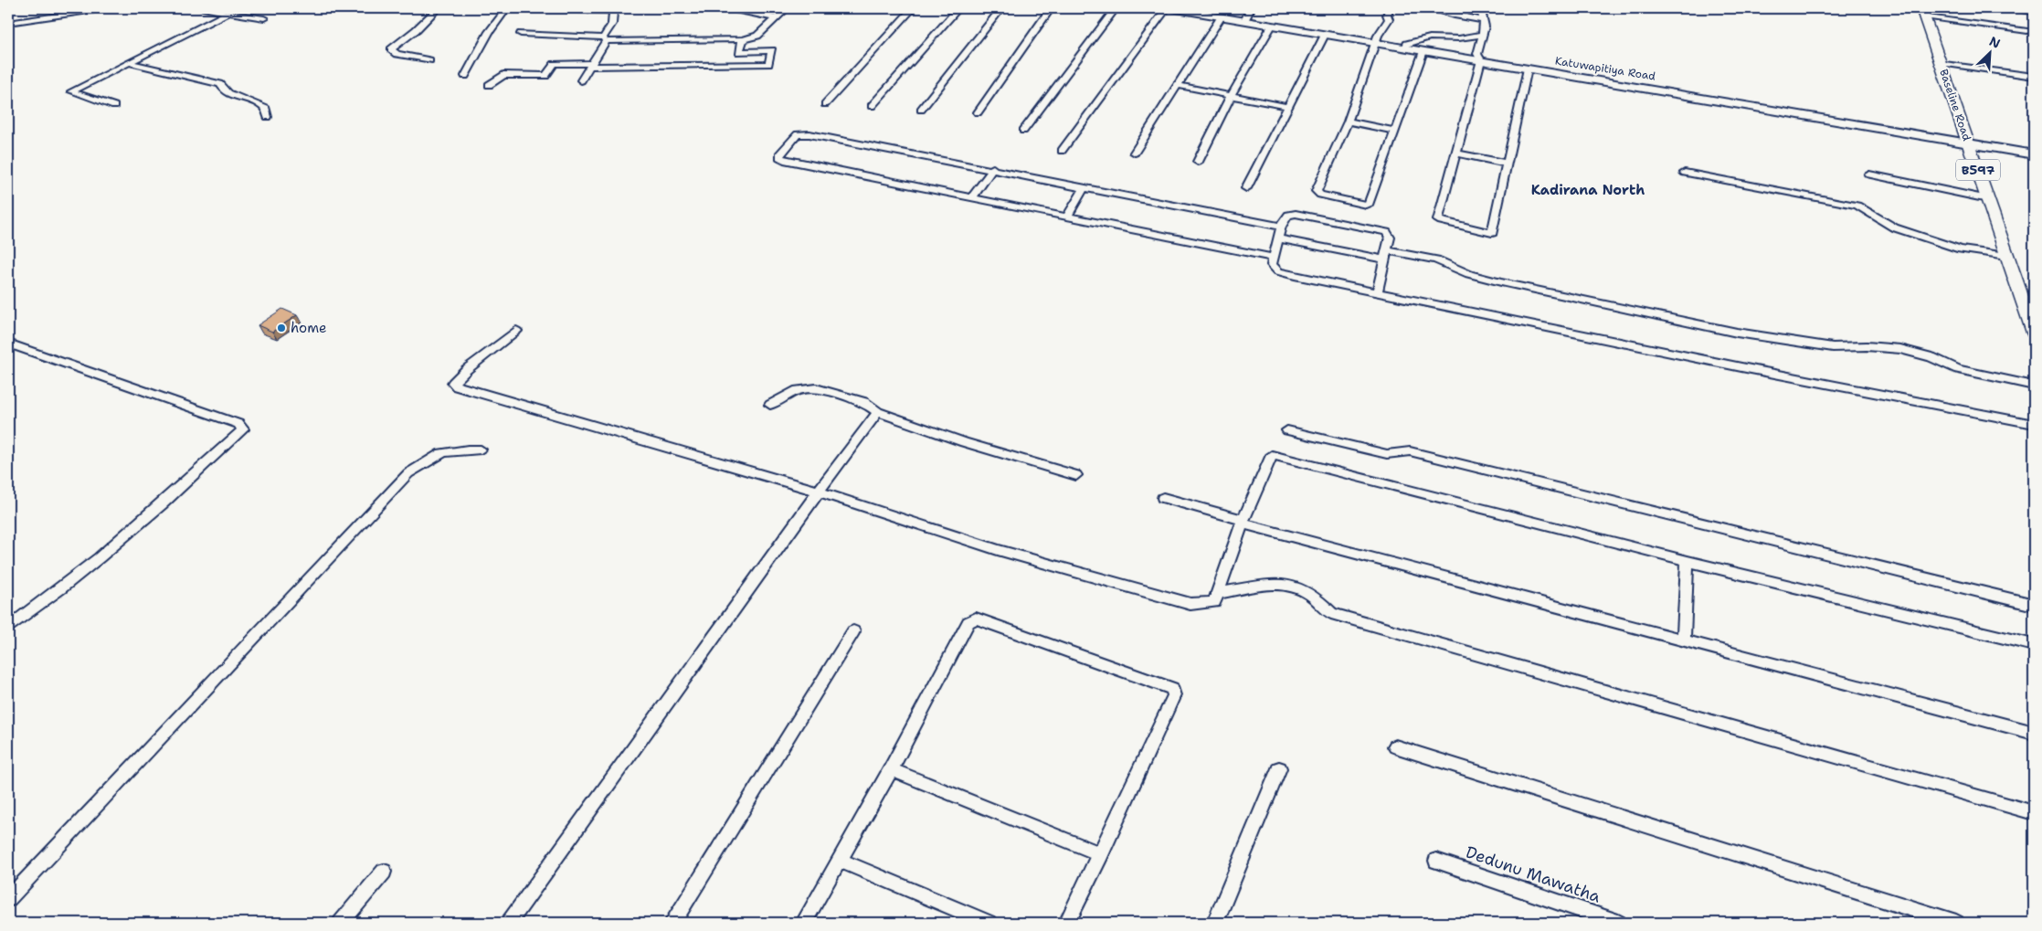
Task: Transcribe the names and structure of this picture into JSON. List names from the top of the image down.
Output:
{
  "streets": {
    "main road": ["Baseline Road", "B597"],
    "street": ["Katuwapitiya Road", "Dedunu Mawatha"]
  },
  "crossings": [
    ["Katuwapitiya Road", "Baseline Road"]
  ],
  "districts": ["Kadirana North"],
  "places": ["home"],
  "north": "top right"
}
